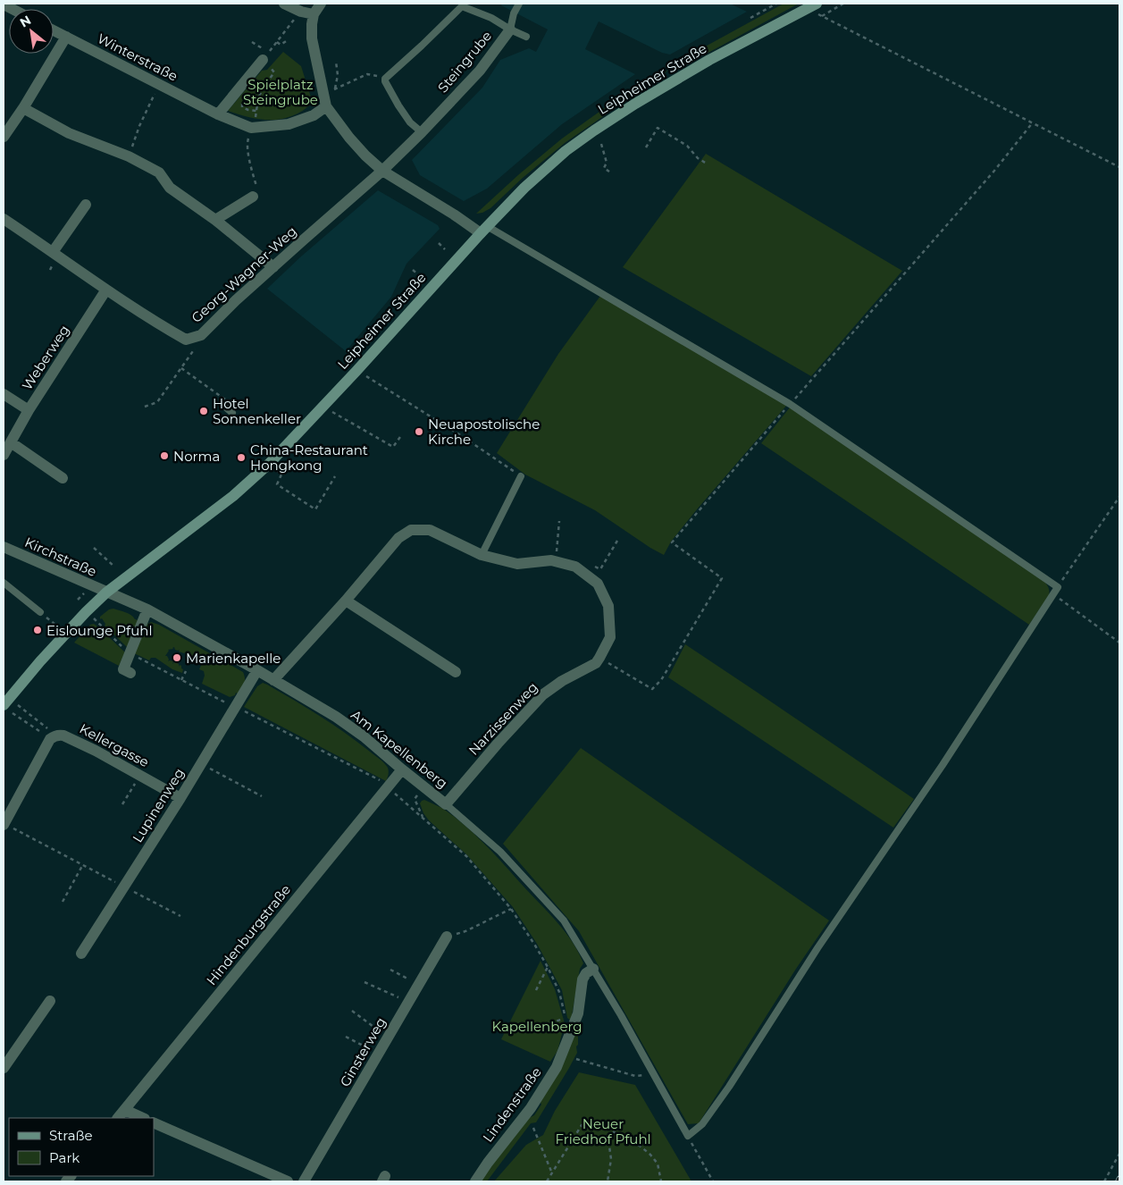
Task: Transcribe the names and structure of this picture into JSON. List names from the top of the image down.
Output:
{
  "streets": {
    "main road": ["Leipheimer Straße"],
    "street": [
      "Winterstraße",
      "Steingrube",
      "Georg-Wagner-Weg",
      "Weberweg",
      "Kirchstraße",
      "Narzissenweg",
      "Kellergasse",
      "Am Kapellenberg",
      "Lupinenweg",
      "Hindenburgstraße",
      "Ginsterweg",
      "Lindenstraße"
    ]
  },
  "crossings": [
    ["Steingrube", "Georg-Wagner-Weg"],
    ["Leipheimer Straße", "Kirchstraße"],
    ["Leipheimer Straße", "Am Kapellenberg"],
    ["Georg-Wagner-Weg", "Weberweg"],
    ["Kirchstraße", "Am Kapellenberg"],
    ["Narzissenweg", "Am Kapellenberg"],
    ["Kellergasse", "Lupinenweg"],
    ["Am Kapellenberg", "Lupinenweg"],
    ["Am Kapellenberg", "Hindenburgstraße"]
  ],
  "parks": ["Spielplatz Steingrube", "Kapellenberg", "Neuer Friedhof Pfuhl"],
  "places": [
    "Hotel Sonnenkeller",
    "Neuapostolische Kirche",
    "Norma",
    "China-Restaurant Hongkong",
    "Eislounge Pfuhl",
    "Marienkapelle"
  ],
  "legend": ["Straße", "Park"],
  "north": "top left"
}
